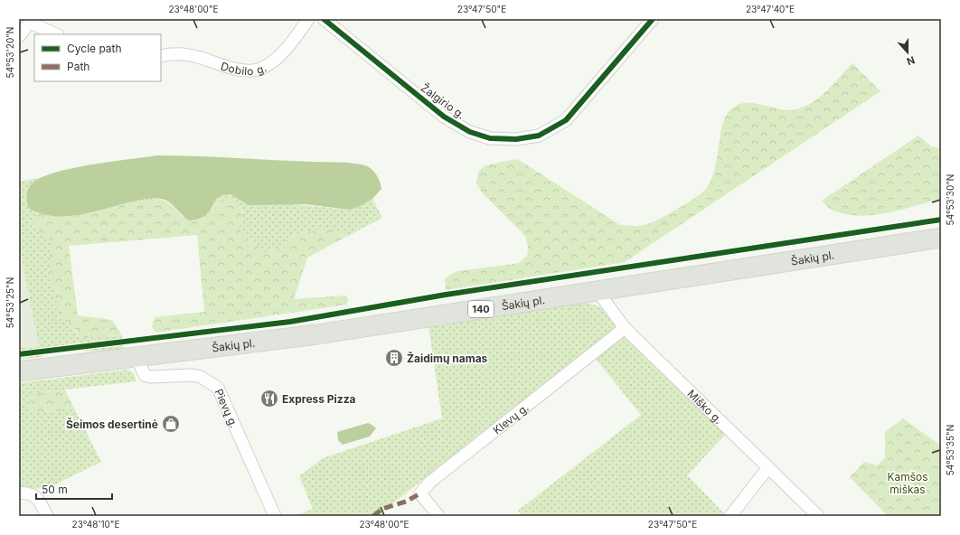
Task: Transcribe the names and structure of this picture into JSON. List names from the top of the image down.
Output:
{
  "streets": {
    "main road": ["Šakių pl.", "140"],
    "street": [
      "Dobilo g.",
      "Žalgirio g.",
      "Miško g.",
      "Pievų g.",
      "Klevų g."
    ]
  },
  "crossings": [
    ["Šakių pl.", "Miško g."],
    ["Šakių pl.", "Pievų g."],
    ["Miško g.", "Klevų g."]
  ],
  "parks": ["Kamšos miškas"],
  "places": {
    "building": ["Žaidimų namas"],
    "restaurant": ["Express Pizza"],
    "shop": ["Šeimos desertinė"]
  },
  "legend": ["Cycle path", "Path"],
  "scale_bar": "50 m",
  "north": "bottom",
  "coordinates": [
    "23°48'00\"E",
    "23°47'50\"E",
    "23°47'40\"E",
    "54°53'20\"N",
    "54°53'30\"N",
    "54°53'25\"N",
    "54°53'35\"N",
    "23°48'10\"E"
  ]
}
